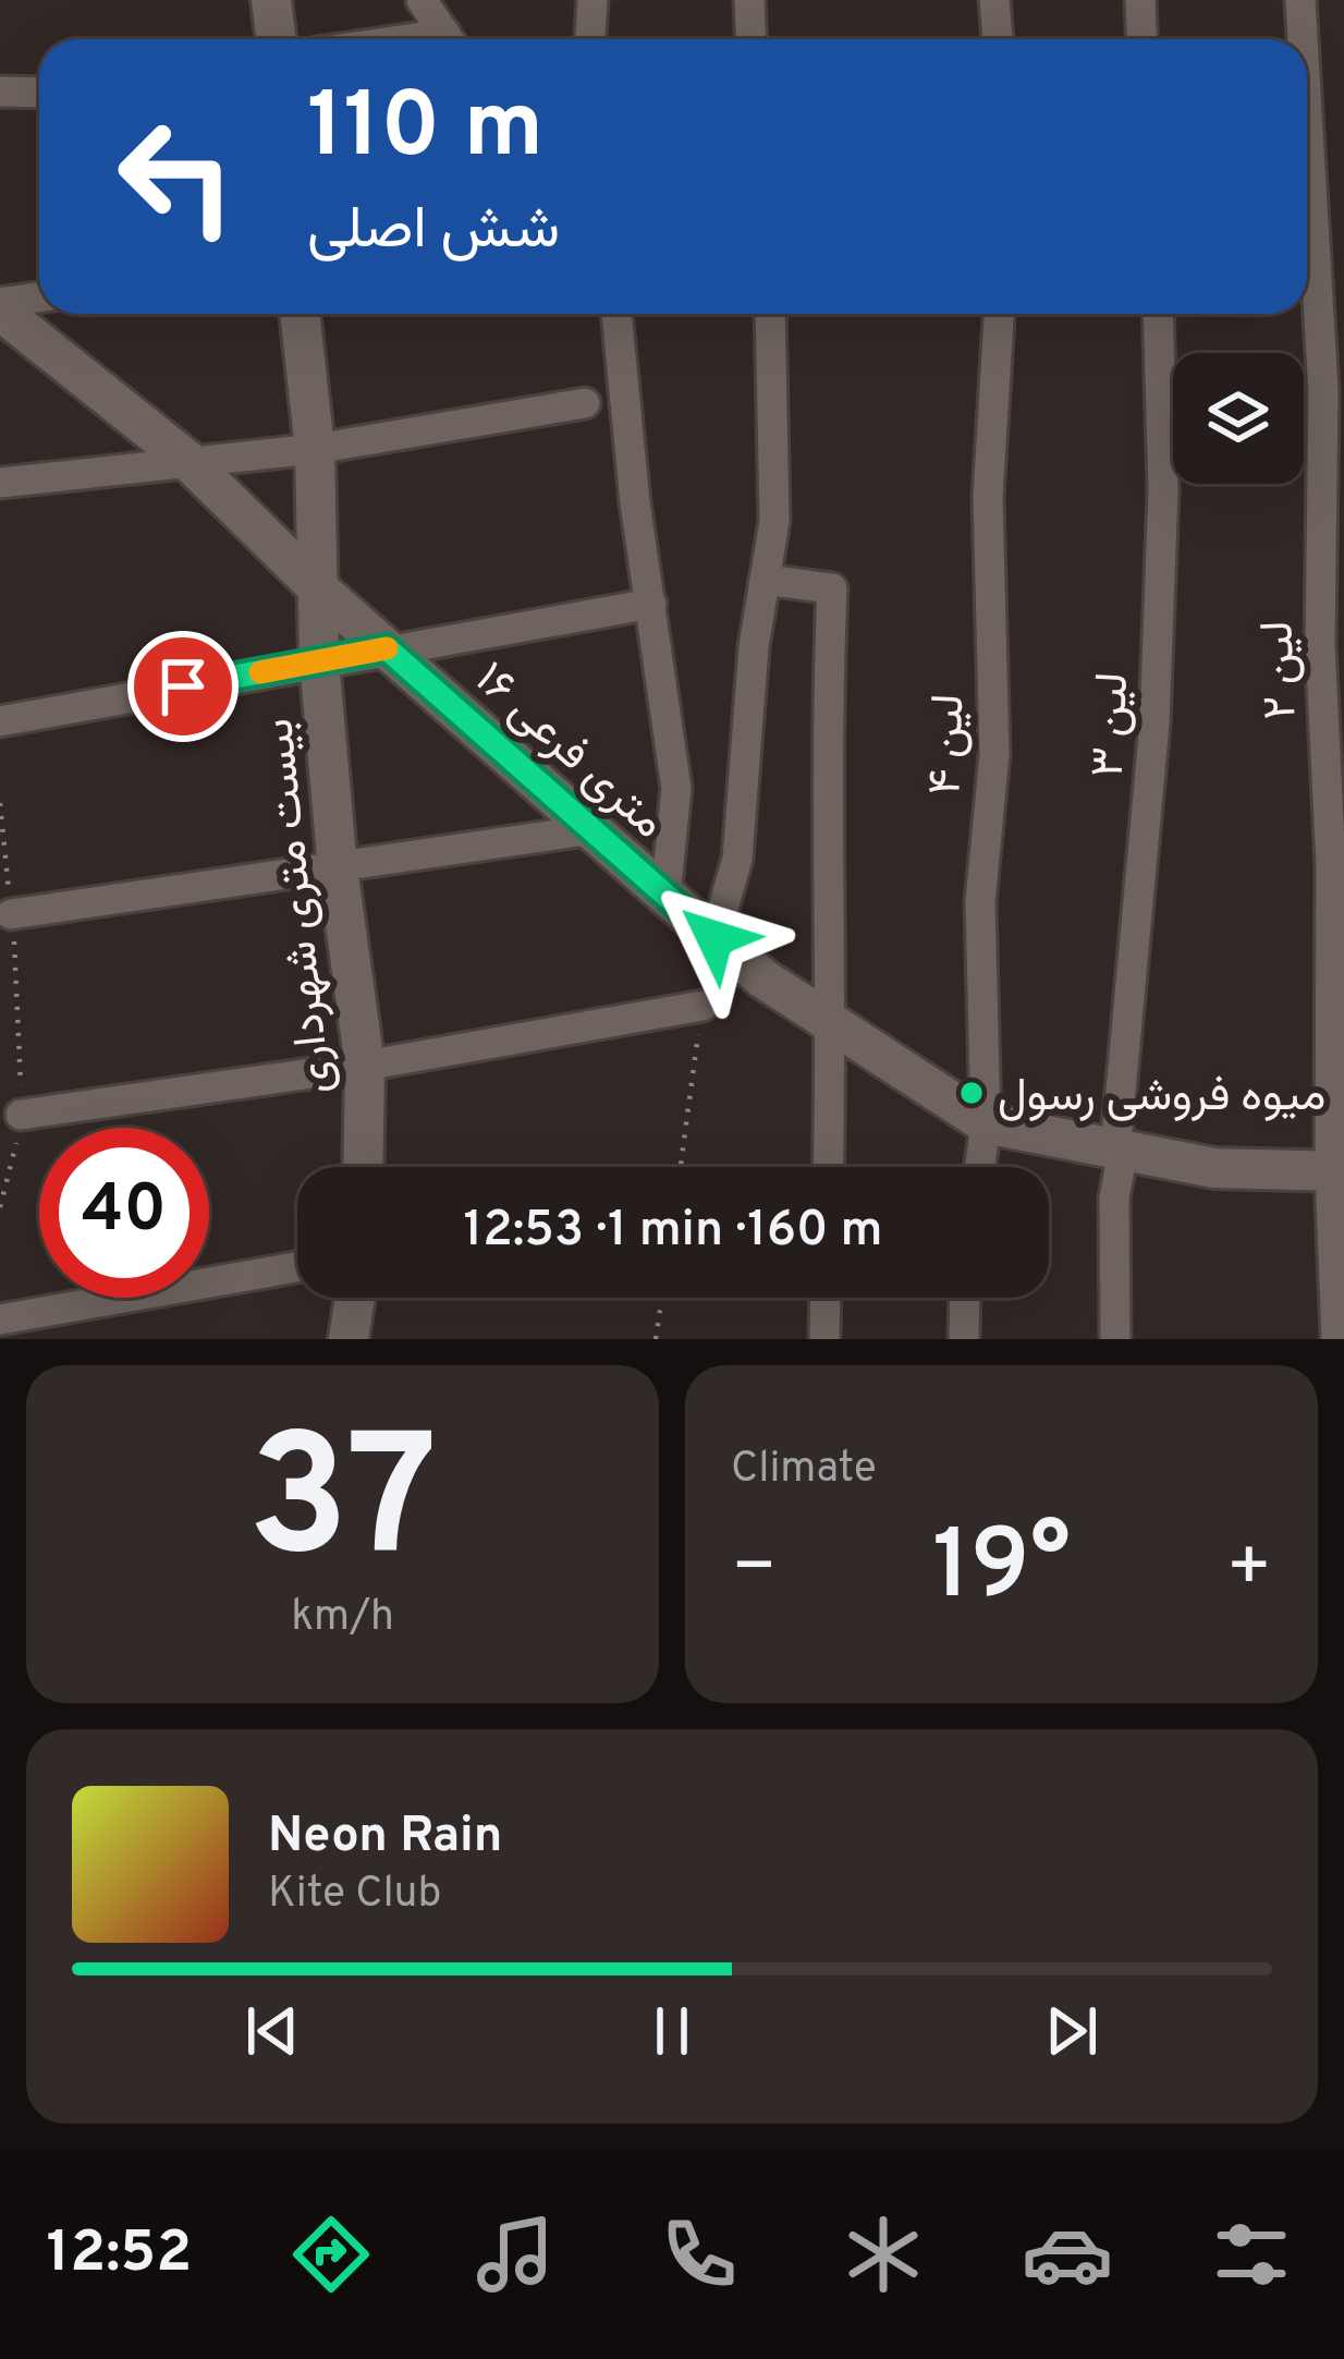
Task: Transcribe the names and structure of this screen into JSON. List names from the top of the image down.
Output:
{
  "streets": {
    "street": [
      "لین ۲",
      "لین ۳",
      "لین ۴",
      "۱۶ متری فرعی",
      "بیست متری شهرداری"
    ]
  },
  "crossings": [
    ["لین ۲", "۱۶ متری فرعی"],
    ["لین ۳", "۱۶ متری فرعی"],
    ["لین ۴", "۱۶ متری فرعی"],
    ["۱۶ متری فرعی", "بیست متری شهرداری"]
  ],
  "places": ["میوه فروشی رسول"],
  "page": {
    "turn": ["110 m", "شش اصلی"],
    "limit": "40",
    "trip": "12:53 · 1 min · 160 m",
    "tile": [
      ["37", "km/h"],
      "Climate"
    ],
    "heat": ["−", "19°", "+"],
    "song": ["Neon Rain", "Kite Club"],
    "tabs": "12:52"
  }
}
